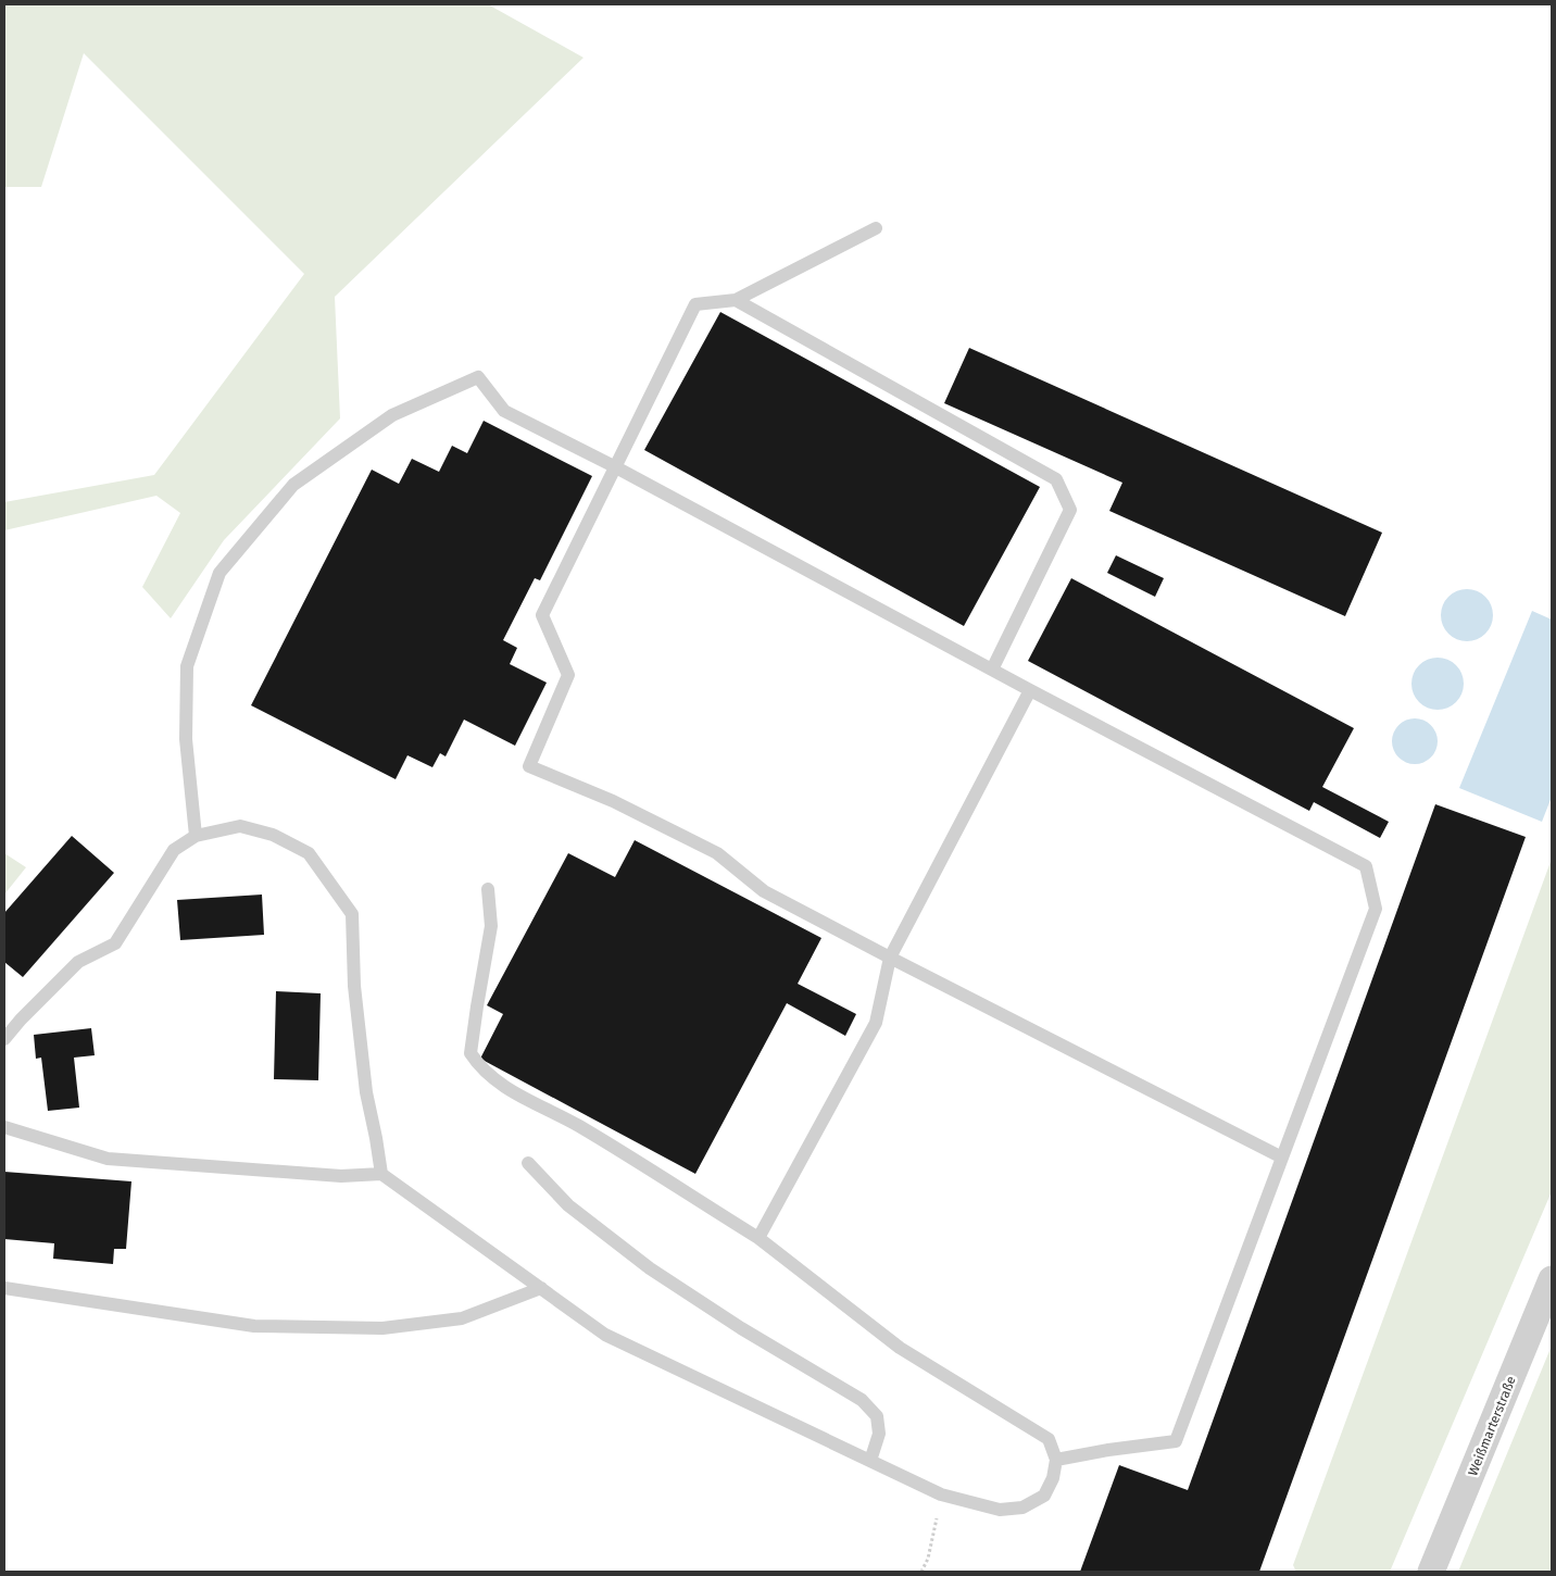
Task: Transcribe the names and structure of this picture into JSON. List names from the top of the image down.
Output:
{
  "streets": {
    "street": ["Weißmarterstraße"]
  }
}
